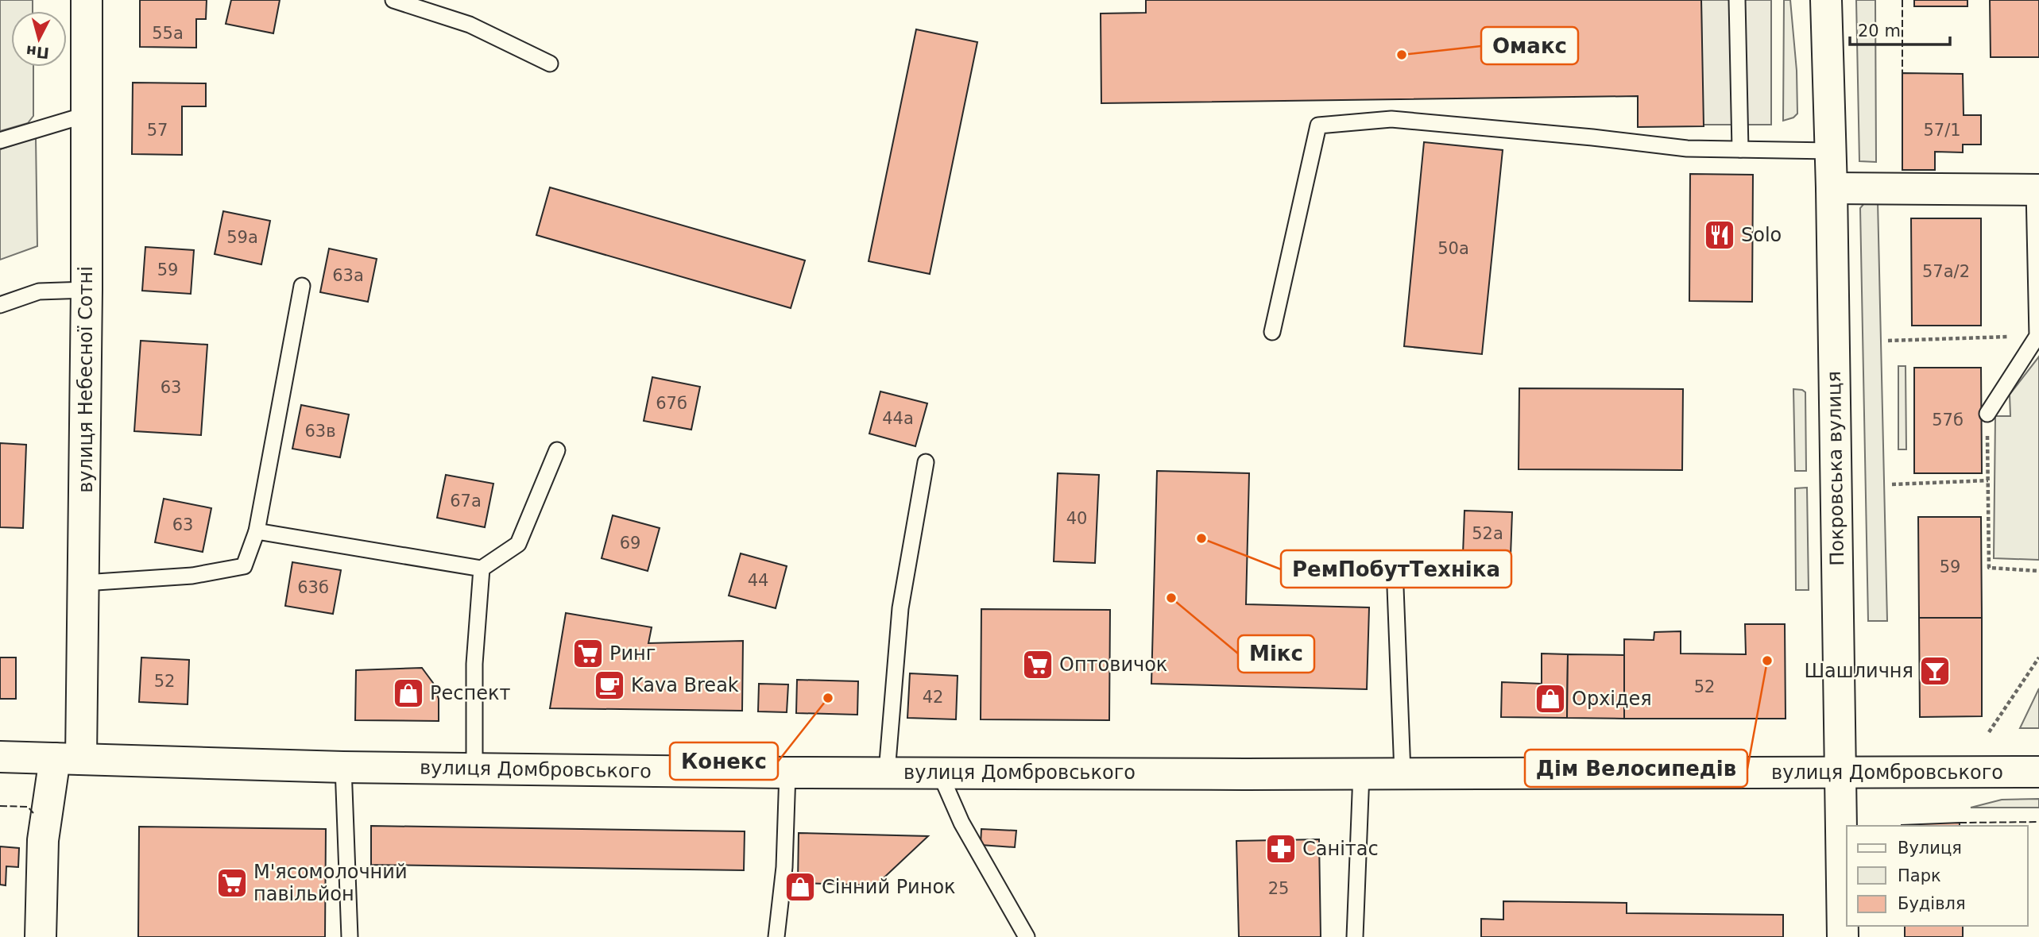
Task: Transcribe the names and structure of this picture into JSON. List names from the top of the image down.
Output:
{
  "streets": {
    "main road": ["вулиця Небесної Сотні", "Покровська вулиця", "вулиця Домбровського"]
  },
  "crossings": [
    ["вулиця Небесної Сотні", "вулиця Домбровського"],
    ["Покровська вулиця", "вулиця Домбровського"]
  ],
  "places": {
    "other": [
      "Омакс",
      "РемПобутТехніка",
      "Мікс",
      "Дім Велосипедів",
      "Конекс"
    ],
    "restaurant": ["Solo"],
    "supermarket": ["Ринг", "Оптовичок", "М'ясомолочний павільйон"],
    "bar": ["Шашличня"],
    "cafe": ["Kava Break"],
    "shop": ["Респект", "Орхідея", "Сінний Ринок"],
    "pharmacy": ["Санітас"]
  },
  "house_numbers": [
    "55а",
    "57",
    "57/1",
    "59а",
    "50а",
    "59",
    "57а/2",
    "63а",
    "63",
    "67б",
    "44а",
    "57б",
    "63в",
    "67а",
    "40",
    "63",
    "52а",
    "69",
    "59",
    "44",
    "63б",
    "52",
    "52",
    "42",
    "25"
  ],
  "legend": ["Вулиця", "Парк", "Будівля"],
  "scale_bar": "20 m",
  "north": "bottom"
}
